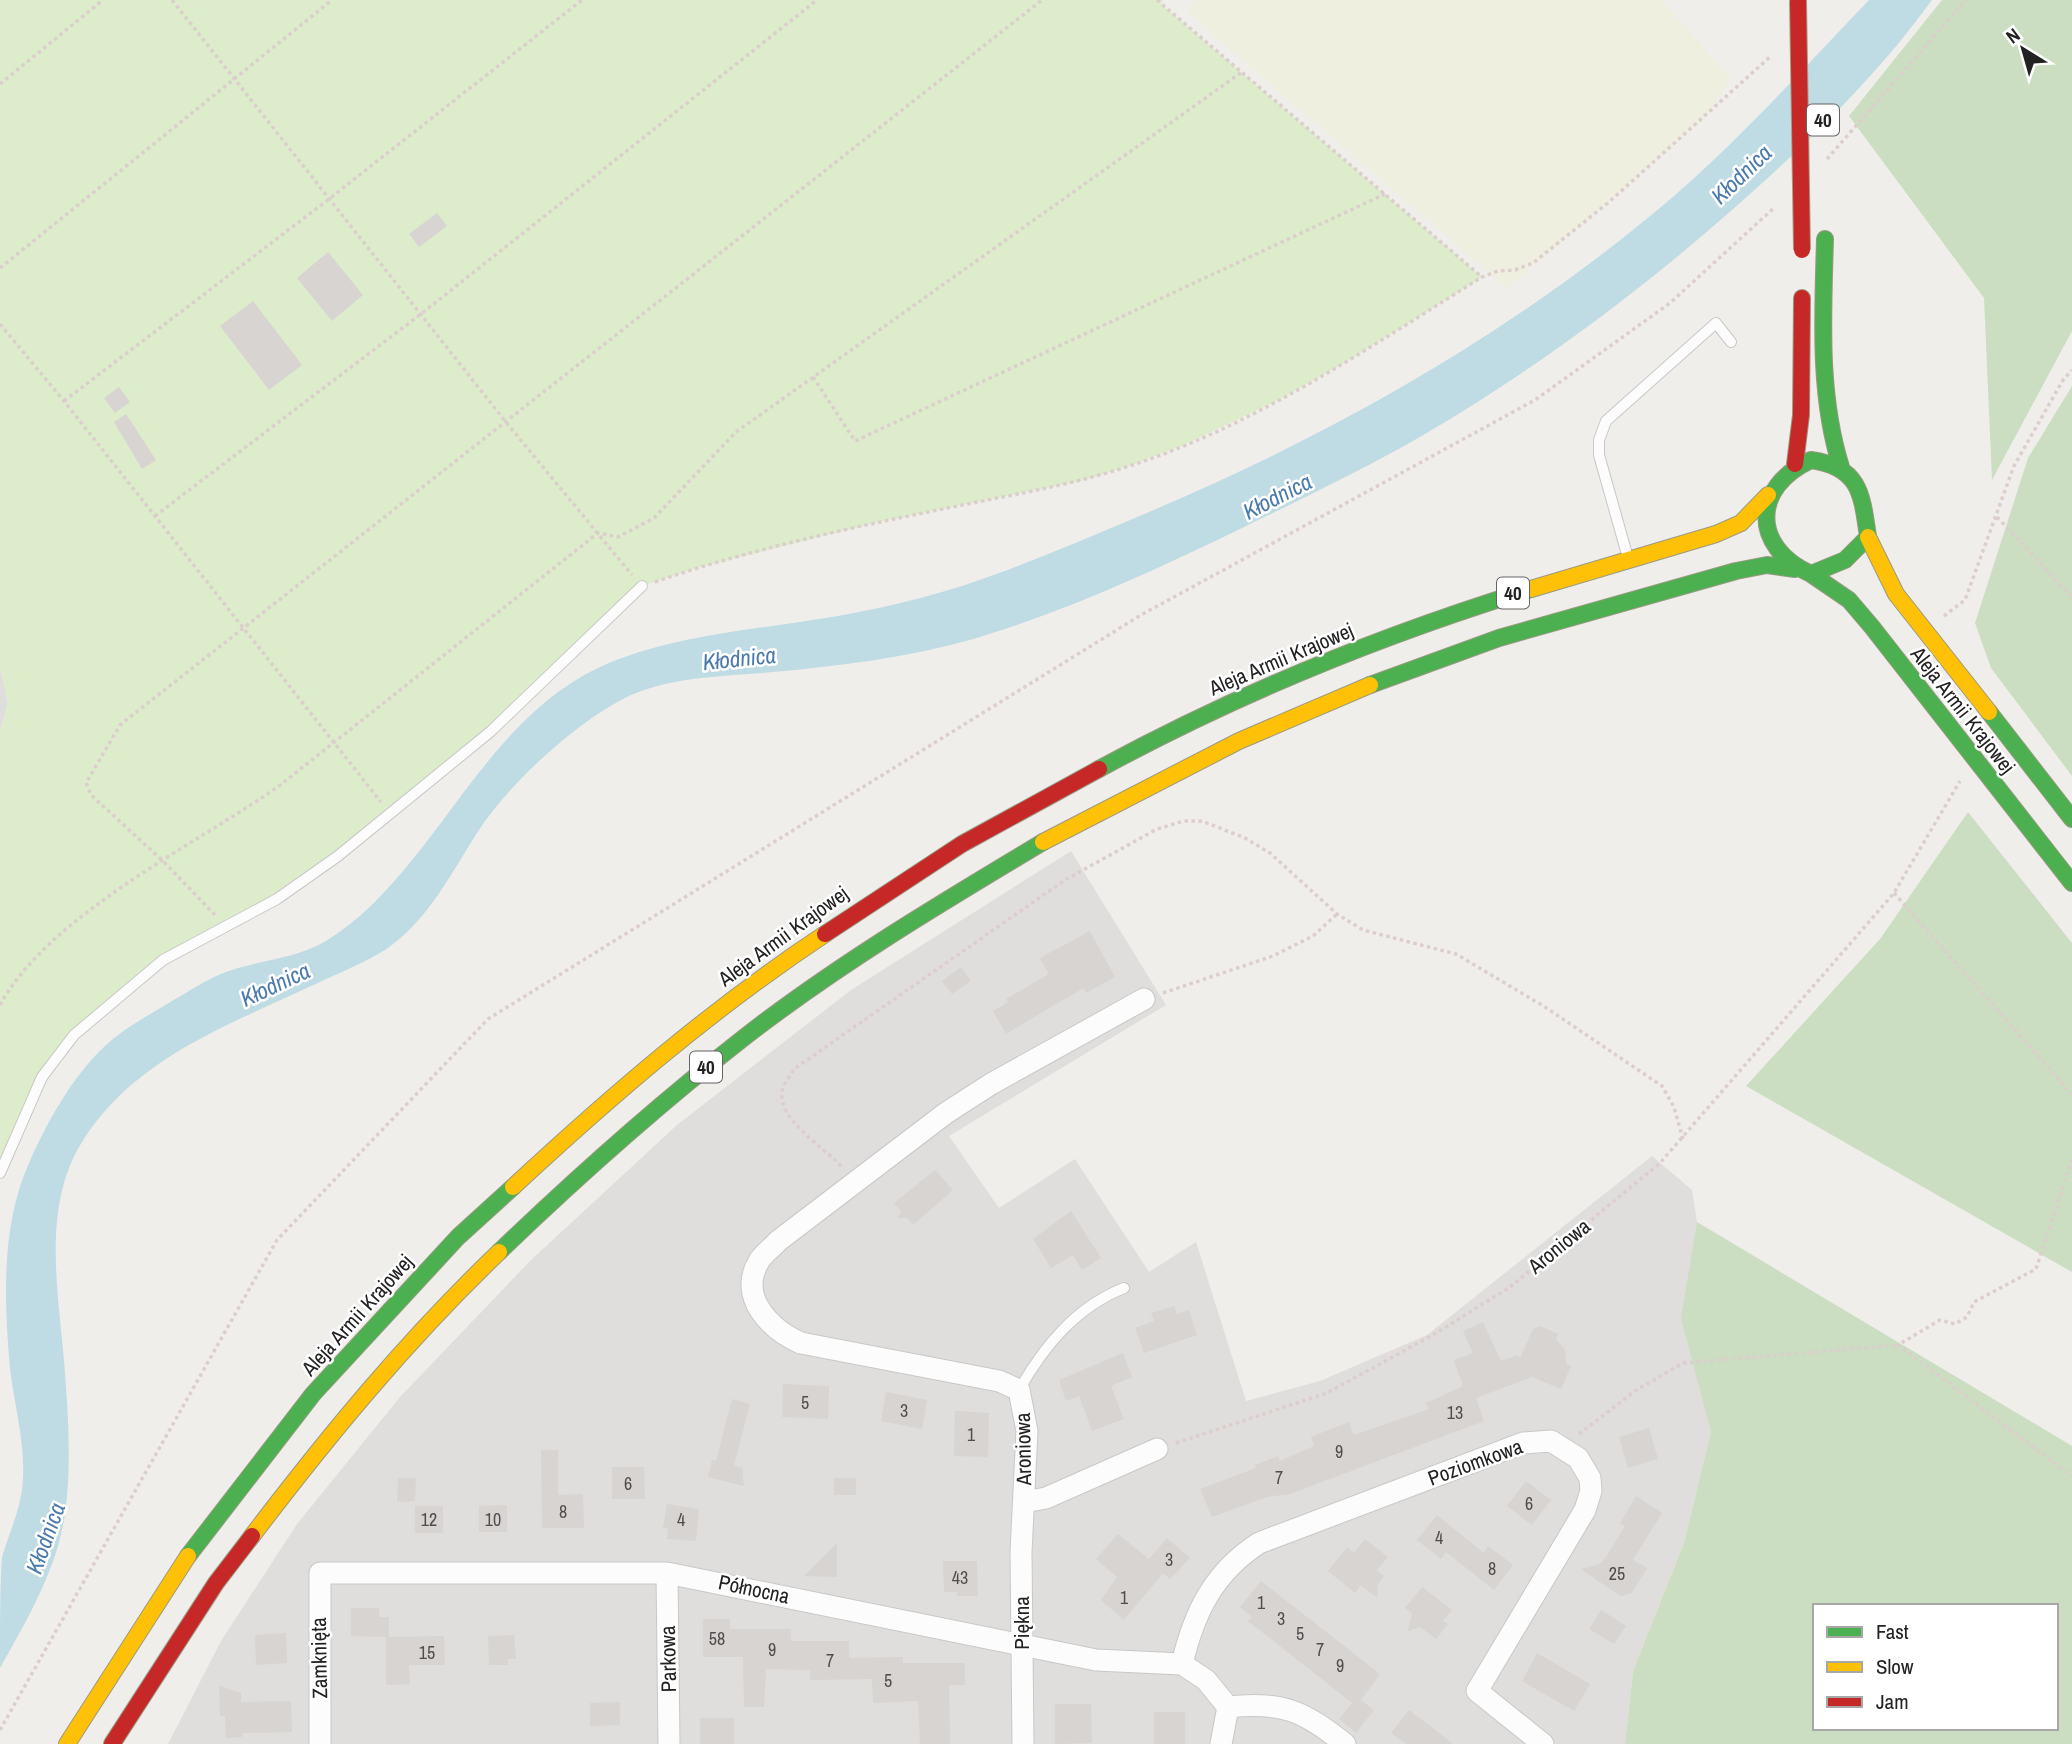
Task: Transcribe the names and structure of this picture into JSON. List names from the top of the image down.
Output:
{
  "streets": {
    "main road": ["40", "Aleja Armii Krajowej"],
    "street": [
      "Aroniowa",
      "Poziomkowa",
      "Północna",
      "Piękna",
      "Zamknięta",
      "Parkowa"
    ]
  },
  "crossings": [
    ["40", "Aleja Armii Krajowej"],
    ["Aleja Armii Krajowej", "Aroniowa"],
    ["Aroniowa", "Piękna"],
    ["Poziomkowa", "Północna"],
    ["Północna", "Piękna"],
    ["Północna", "Zamknięta"],
    ["Północna", "Parkowa"]
  ],
  "water": ["Kłodnica"],
  "house_numbers": [
    "5",
    "3",
    "13",
    "1",
    "9",
    "7",
    "6",
    "6",
    "8",
    "12",
    "10",
    "4",
    "4",
    "3",
    "8",
    "25",
    "43",
    "1",
    "1",
    "3",
    "5",
    "58",
    "9",
    "7",
    "15",
    "7",
    "9",
    "5"
  ],
  "legend": ["Fast", "Slow", "Jam"],
  "north": "top left"
}
